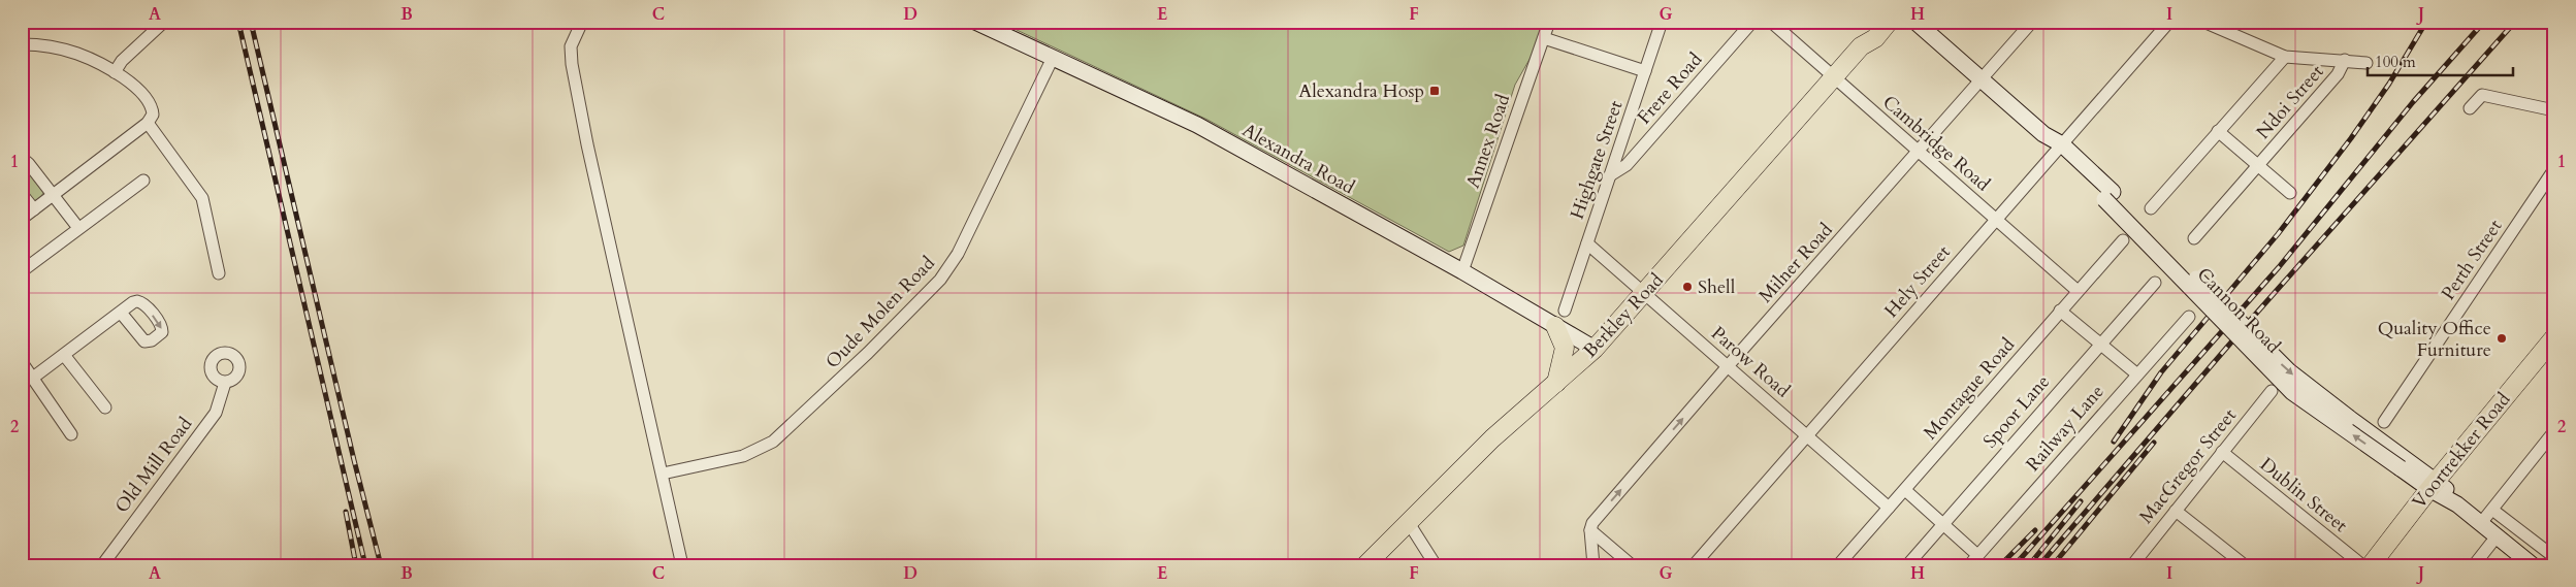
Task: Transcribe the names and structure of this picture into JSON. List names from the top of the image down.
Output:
{
  "streets": {
    "main road": [
      "Alexandra Road",
      "Cannon Road",
      "Berkley Road",
      "Voortrekker Road"
    ],
    "street": [
      "Frere Road",
      "Ndoi Street",
      "Annex Road",
      "Cambridge Road",
      "Highgate Street",
      "Perth Street",
      "Milner Road",
      "Hely Street",
      "Oude Molen Road",
      "Parow Road",
      "Montague Road",
      "Spoor Lane",
      "Railway Lane",
      "Old Mill Road",
      "MacGregor Street",
      "Dublin Street"
    ]
  },
  "crossings": [
    ["Frere Road", "Highgate Street"],
    ["Annex Road", "Alexandra Road"],
    ["Cambridge Road", "Milner Road"],
    ["Cambridge Road", "Hely Street"],
    ["Cambridge Road", "Berkley Road"],
    ["Cambridge Road", "Montague Road"],
    ["Alexandra Road", "Oude Molen Road"],
    ["Alexandra Road", "Berkley Road"],
    ["Highgate Street", "Parow Road"],
    ["Milner Road", "Cannon Road"],
    ["Milner Road", "Parow Road"],
    ["Hely Street", "Cannon Road"],
    ["Hely Street", "Parow Road"],
    ["Cannon Road", "Voortrekker Road"],
    ["Berkley Road", "Parow Road"],
    ["Parow Road", "Montague Road"],
    ["MacGregor Street", "Dublin Street"]
  ],
  "places": {
    "transit": ["Alexandra Hosp"],
    "other": ["Shell", "Quality Office Furniture"]
  },
  "scale_bar": "100 m",
  "grid": {
    "columns": [
      "A",
      "B",
      "C",
      "D",
      "E",
      "F",
      "G",
      "H",
      "I",
      "J"
    ],
    "rows": ["1", "2"]
  }
}
